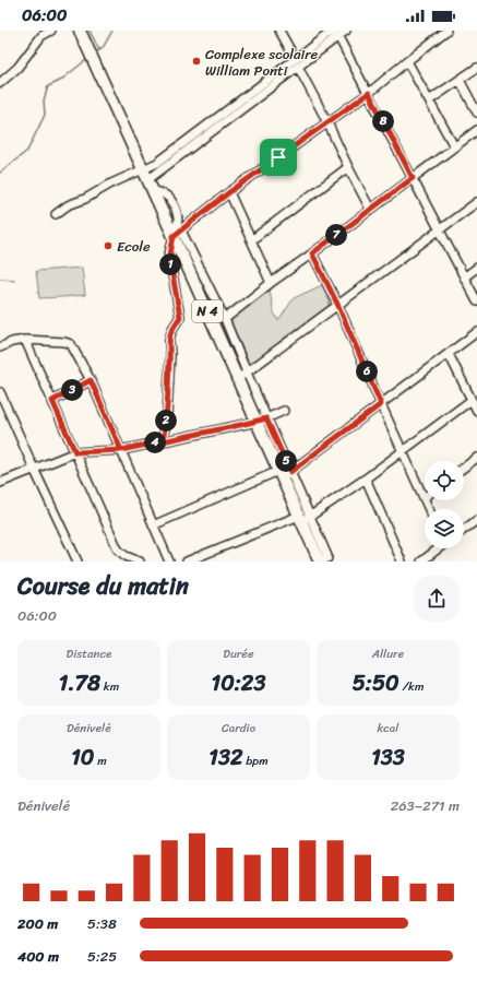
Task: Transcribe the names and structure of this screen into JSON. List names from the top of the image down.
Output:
{
  "streets": {
    "highway": ["N 4"]
  },
  "places": ["Complexe scolaire William Ponti", "Ecole"],
  "page": {
    "status": "06:00",
    "pins": [
      "8",
      "7",
      "1",
      "6",
      "3",
      "2",
      "4",
      "5"
    ],
    "heading": ["Course du matin", "06:00"],
    "stats": [
      ["Distance", "1.78 km"],
      ["Durée", "10:23"],
      ["Allure", "5:50 /km"],
      ["Dénivelé", "10 m"],
      ["Cardio", "132 bpm"],
      ["kcal", "133"]
    ],
    "chart": ["Dénivelé", "263–271 m"],
    "list": [
      {
        "name": "200 m",
        "note": "5:38"
      },
      {
        "name": "400 m",
        "note": "5:25"
      }
    ]
  }
}
